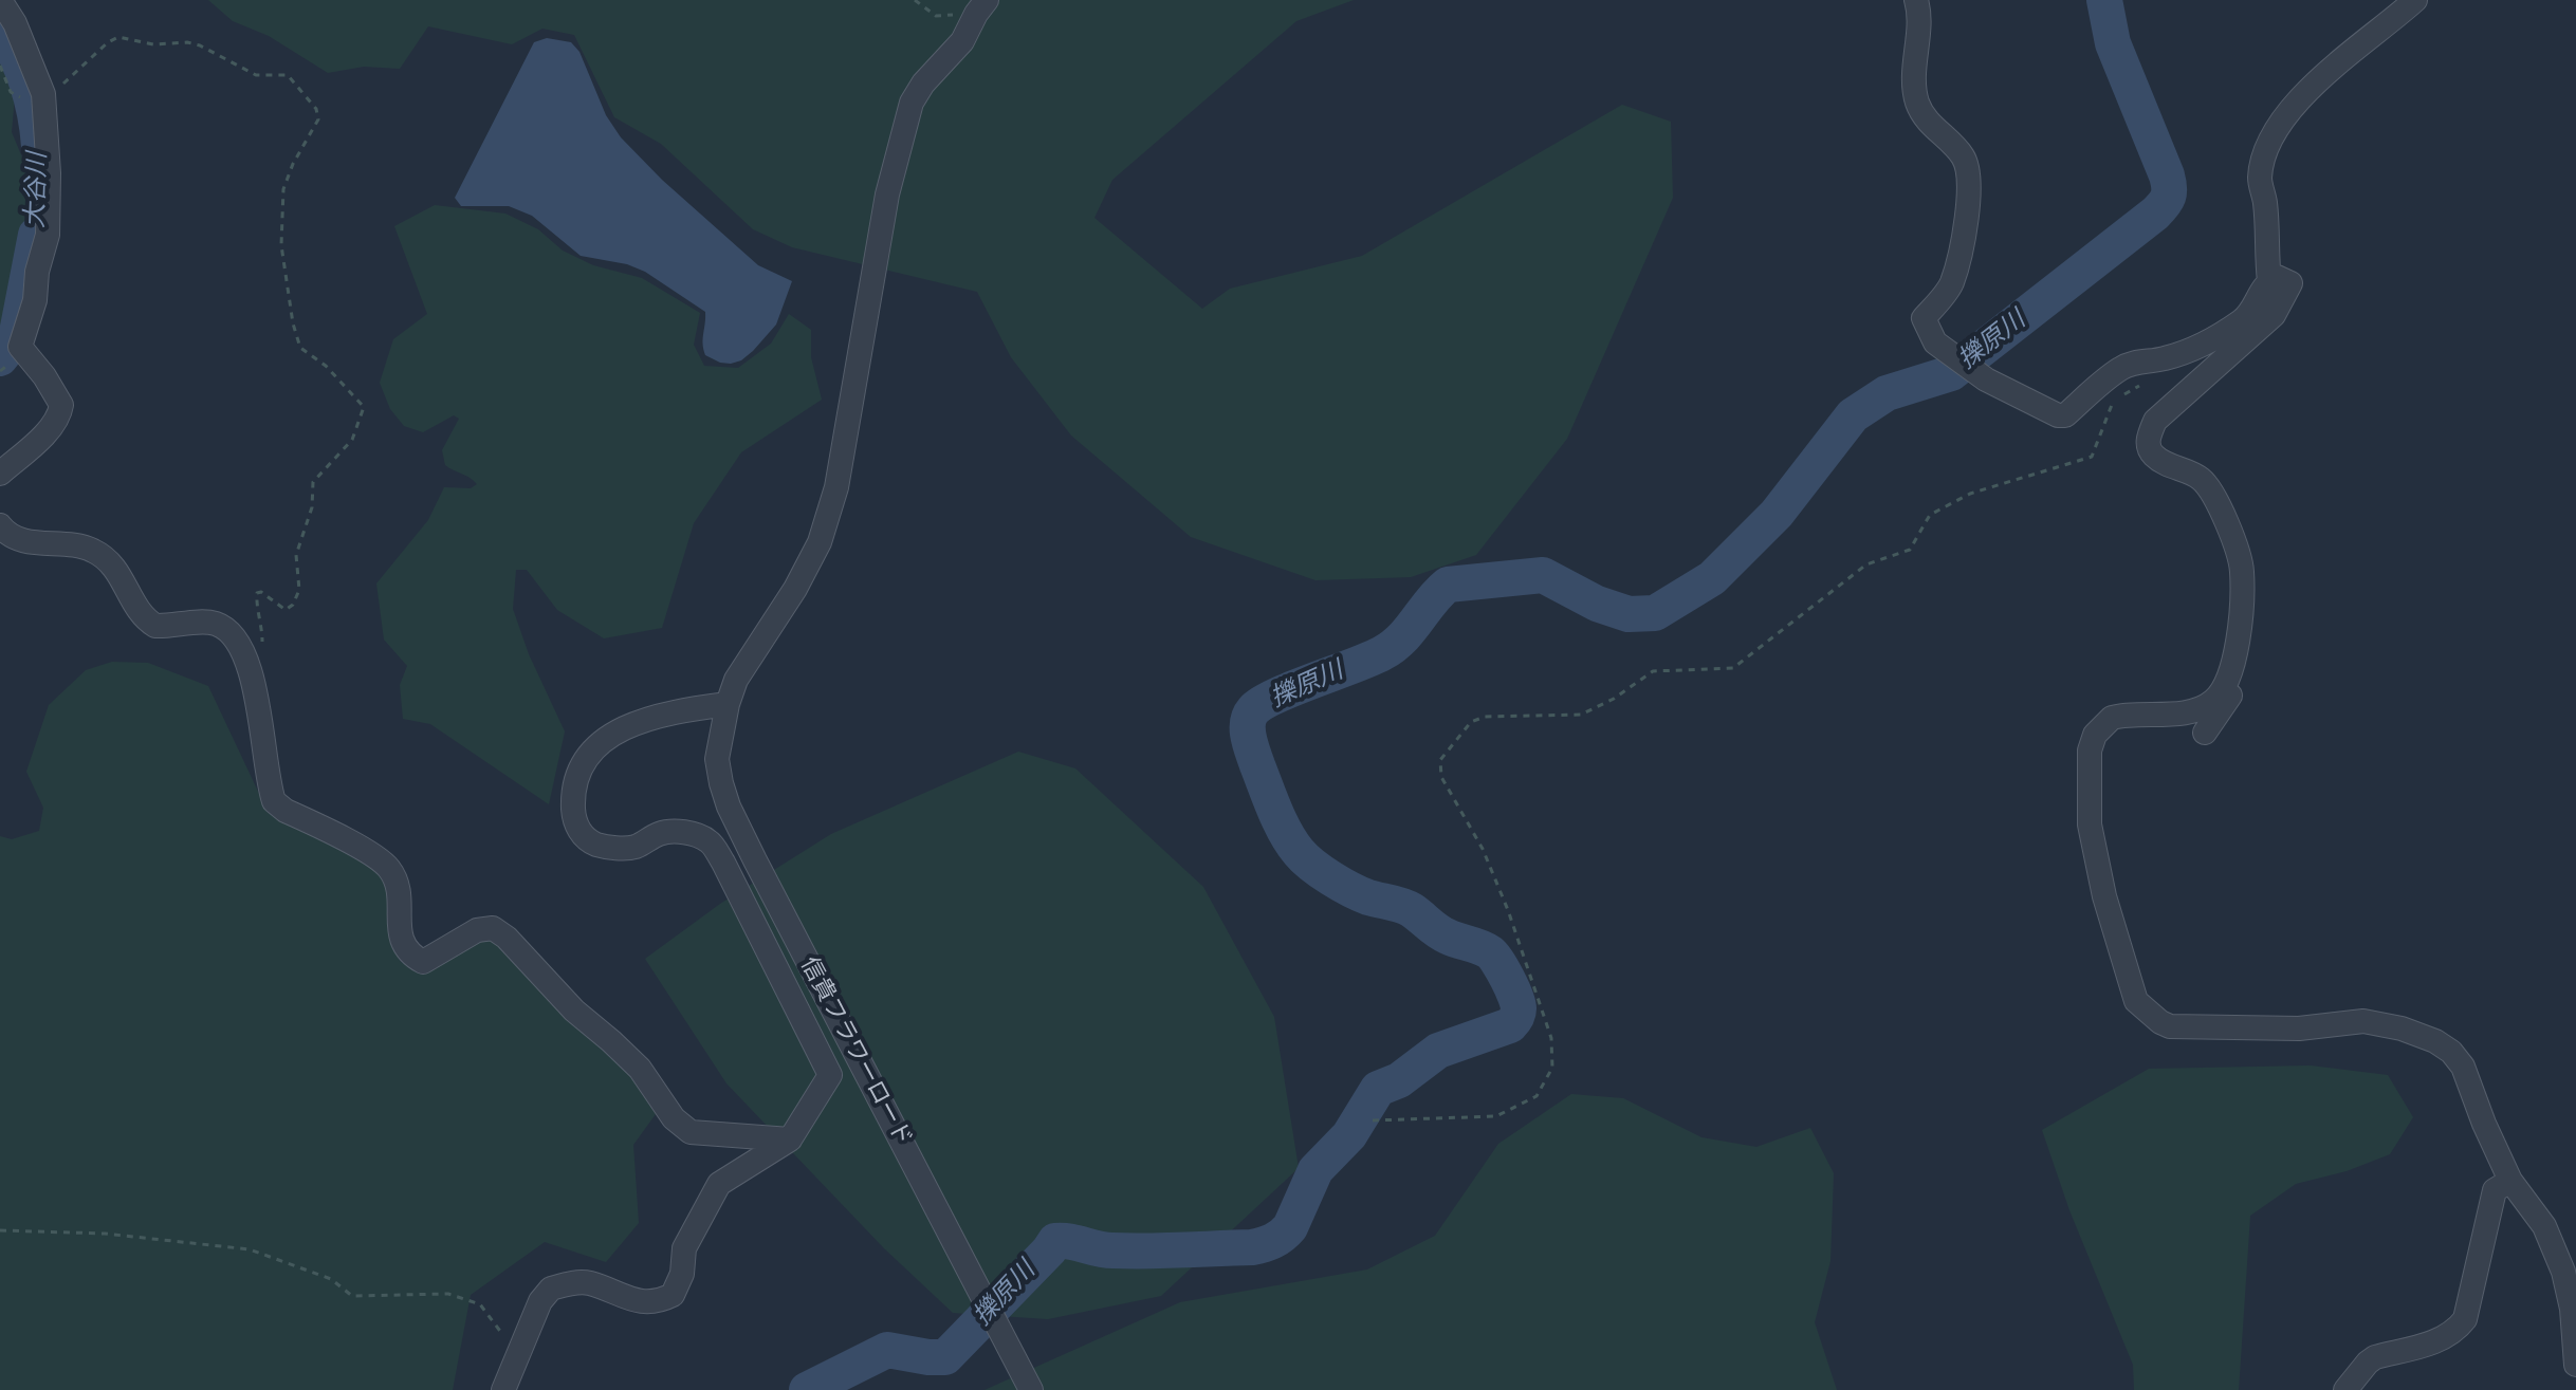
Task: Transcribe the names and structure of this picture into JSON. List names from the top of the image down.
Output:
{
  "streets": {
    "street": ["信貴フラワーロード"]
  },
  "water": ["大谷川", "擽原川"]
}
